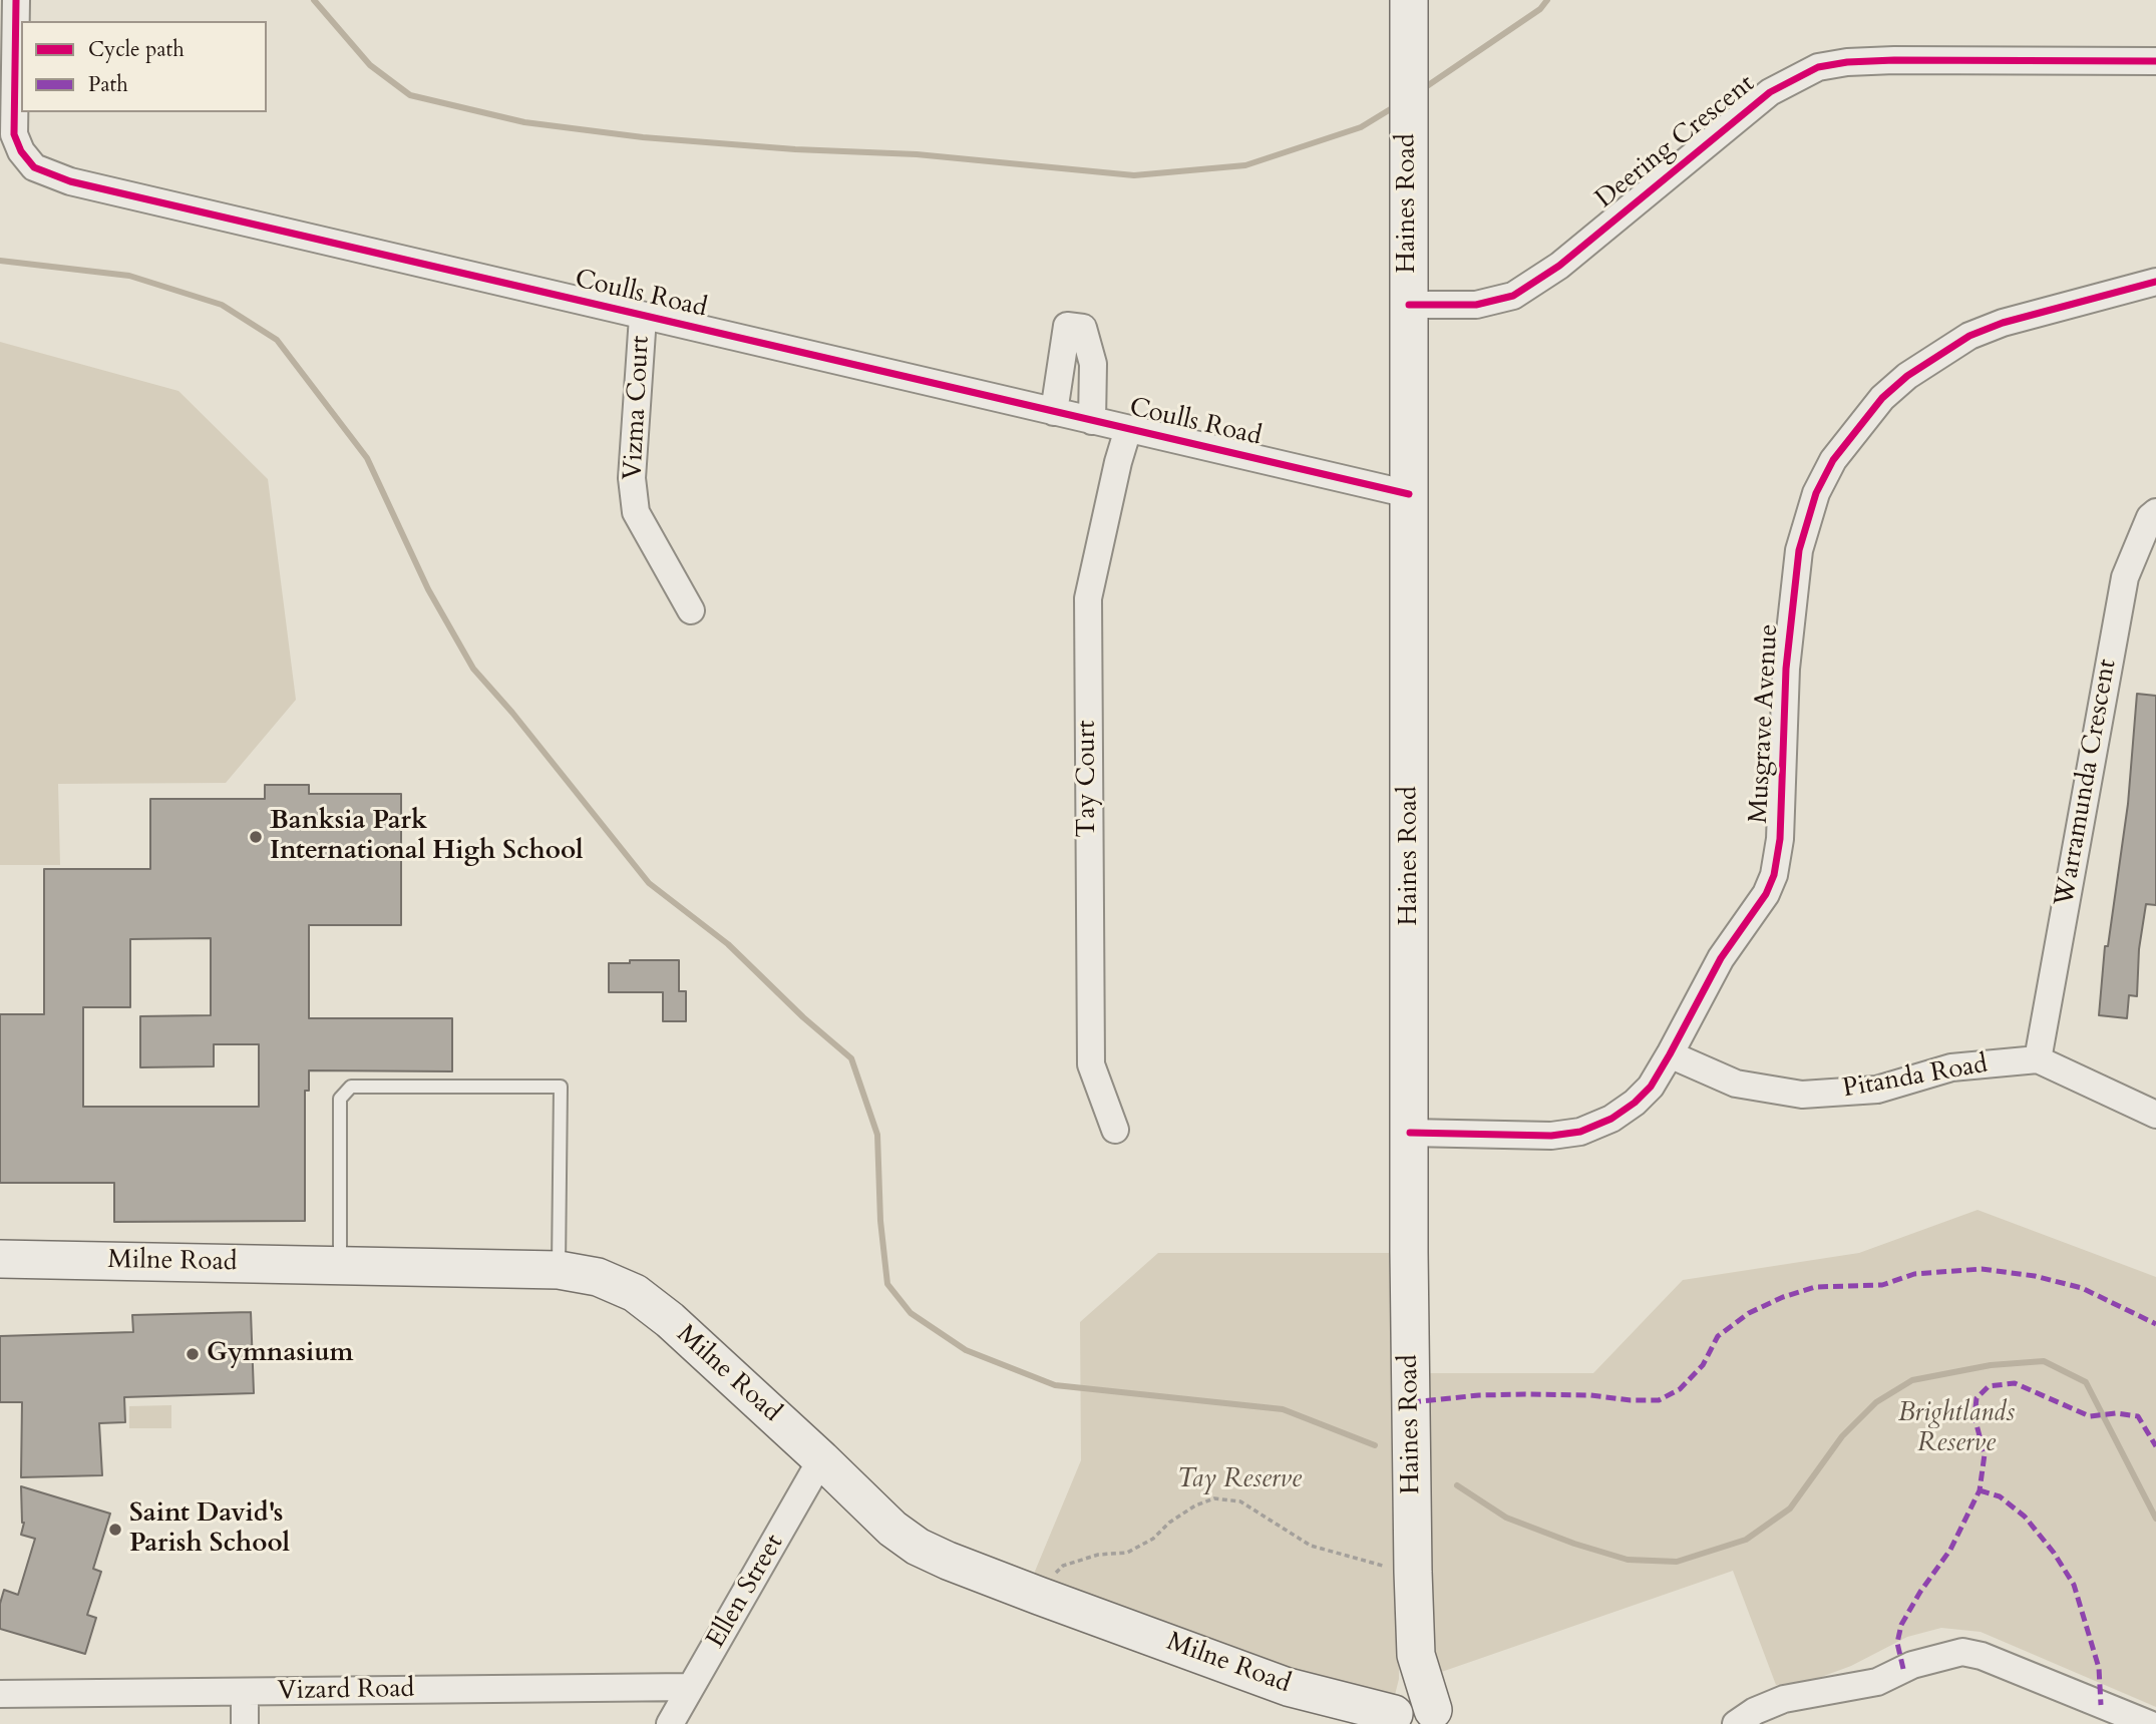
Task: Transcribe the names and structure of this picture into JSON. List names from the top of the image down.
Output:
{
  "streets": {
    "main road": ["Haines Road", "Milne Road"],
    "street": [
      "Deering Crescent",
      "Coulls Road",
      "Vizma Court",
      "Musgrave Avenue",
      "Tay Court",
      "Warramunda Crescent",
      "Pitanda Road",
      "Ellen Street",
      "Vizard Road"
    ]
  },
  "crossings": [
    ["Deering Crescent", "Haines Road"],
    ["Haines Road", "Coulls Road"],
    ["Haines Road", "Musgrave Avenue"],
    ["Haines Road", "Milne Road"],
    ["Coulls Road", "Vizma Court"],
    ["Coulls Road", "Tay Court"],
    ["Musgrave Avenue", "Pitanda Road"],
    ["Warramunda Crescent", "Pitanda Road"],
    ["Milne Road", "Ellen Street"],
    ["Ellen Street", "Vizard Road"]
  ],
  "parks": ["Brightlands Reserve", "Tay Reserve"],
  "places": ["Banksia Park International High School", "Gymnasium", "Saint David's Parish School"],
  "legend": ["Cycle path", "Path"]
}
